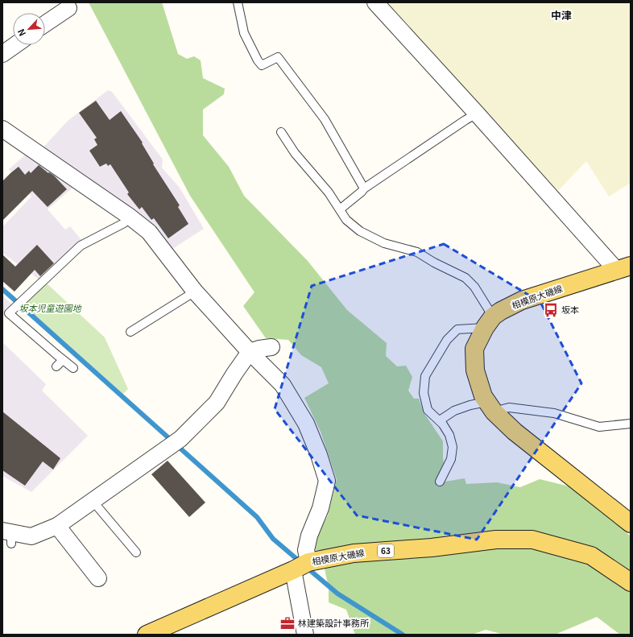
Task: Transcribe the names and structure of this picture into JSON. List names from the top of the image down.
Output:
{
  "streets": {
    "main road": ["相模原大磯線", "63"]
  },
  "districts": ["中津"],
  "parks": ["坂本児童遊園地"],
  "places": {
    "bus stop": ["坂本"],
    "office": ["林建築設計事務所"]
  },
  "north": "bottom left"
}
